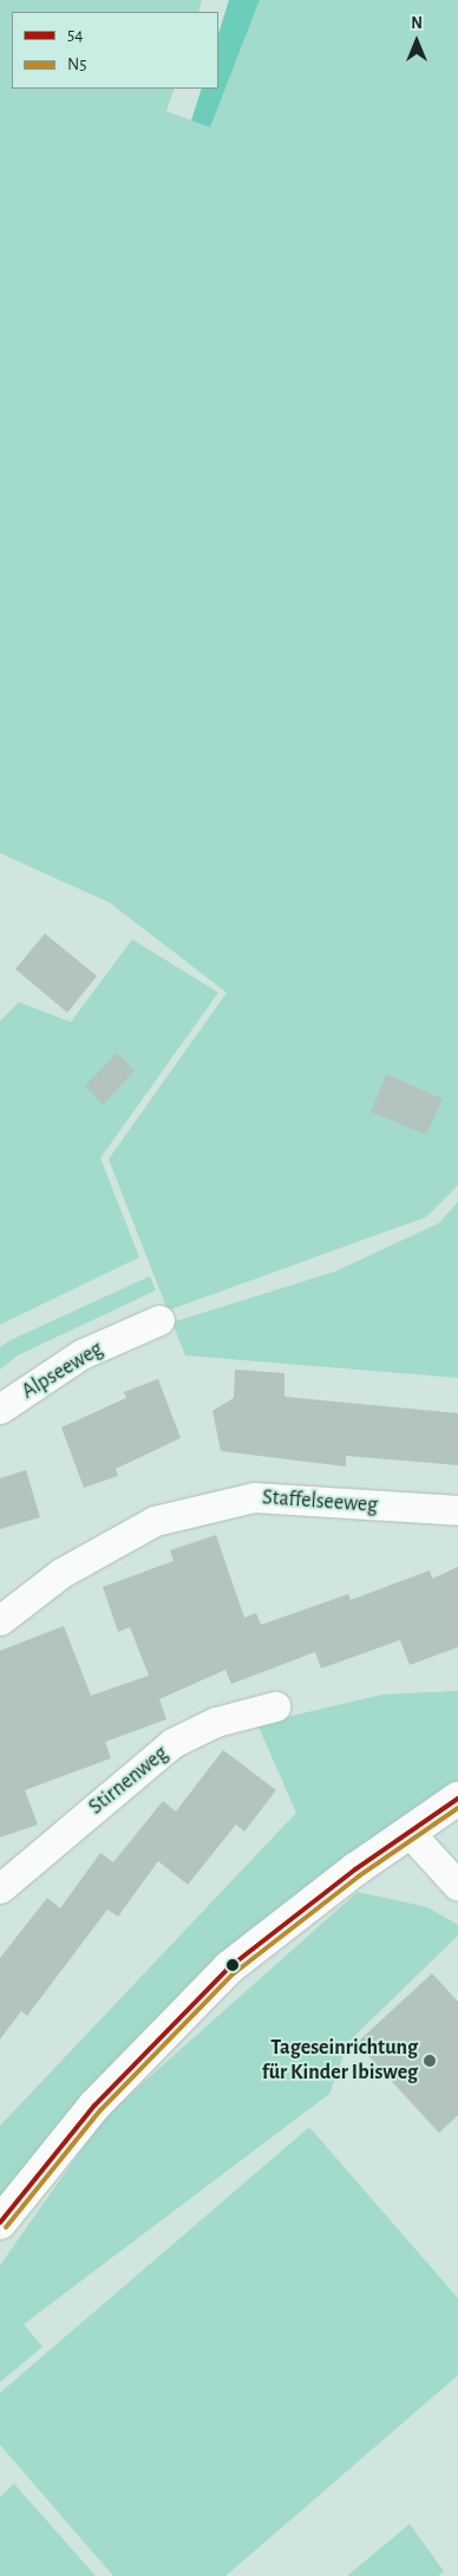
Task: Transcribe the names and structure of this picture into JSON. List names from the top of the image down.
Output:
{
  "streets": {
    "street": ["Alpseeweg", "Staffelseeweg", "Stirnenweg"]
  },
  "places": ["Tageseinrichtung für Kinder Ibisweg"],
  "lines": ["transit line 54", "transit line N5"],
  "legend": ["54", "N5"],
  "north": "top"
}
